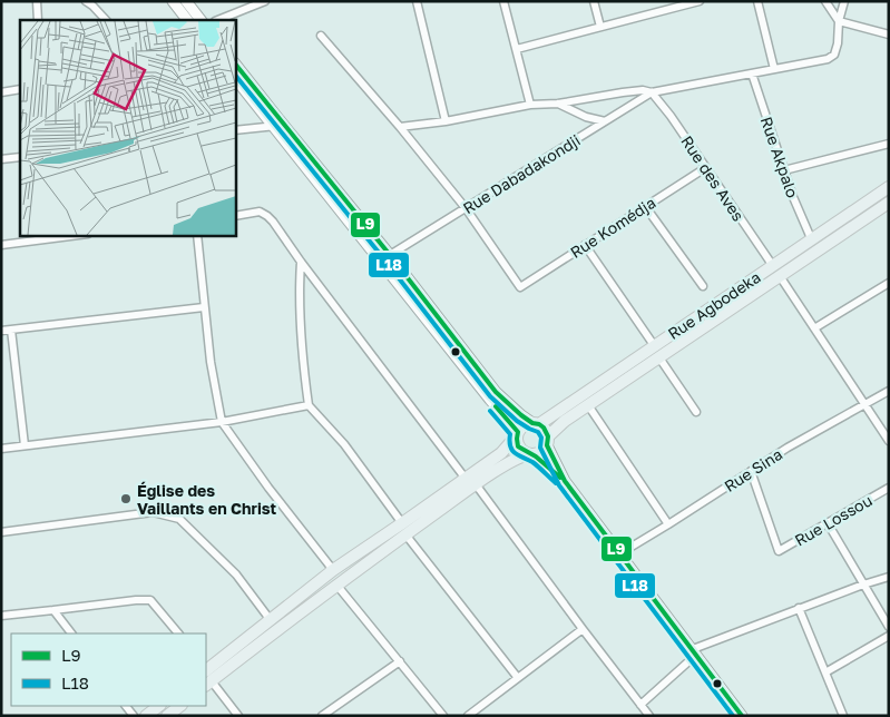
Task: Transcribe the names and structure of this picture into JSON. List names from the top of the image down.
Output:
{
  "streets": {
    "main road": ["Rue Agbodeka"],
    "street": [
      "Rue Akpalo",
      "Rue Dabadakondji",
      "Rue des Aves",
      "Rue Komédja",
      "Rue Sina",
      "Rue Lossou"
    ]
  },
  "crossings": [
    ["Rue Akpalo", "Rue Agbodeka"],
    ["Rue Dabadakondji", "Rue des Aves"],
    ["Rue Dabadakondji", "Rue Komédja"],
    ["Rue des Aves", "Rue Komédja"],
    ["Rue des Aves", "Rue Agbodeka"],
    ["Rue Sina", "Rue Lossou"]
  ],
  "places": ["Église des Vaillants en Christ"],
  "lines": ["transit line L9", "transit line L18"],
  "legend": ["L9", "L18"]
}
